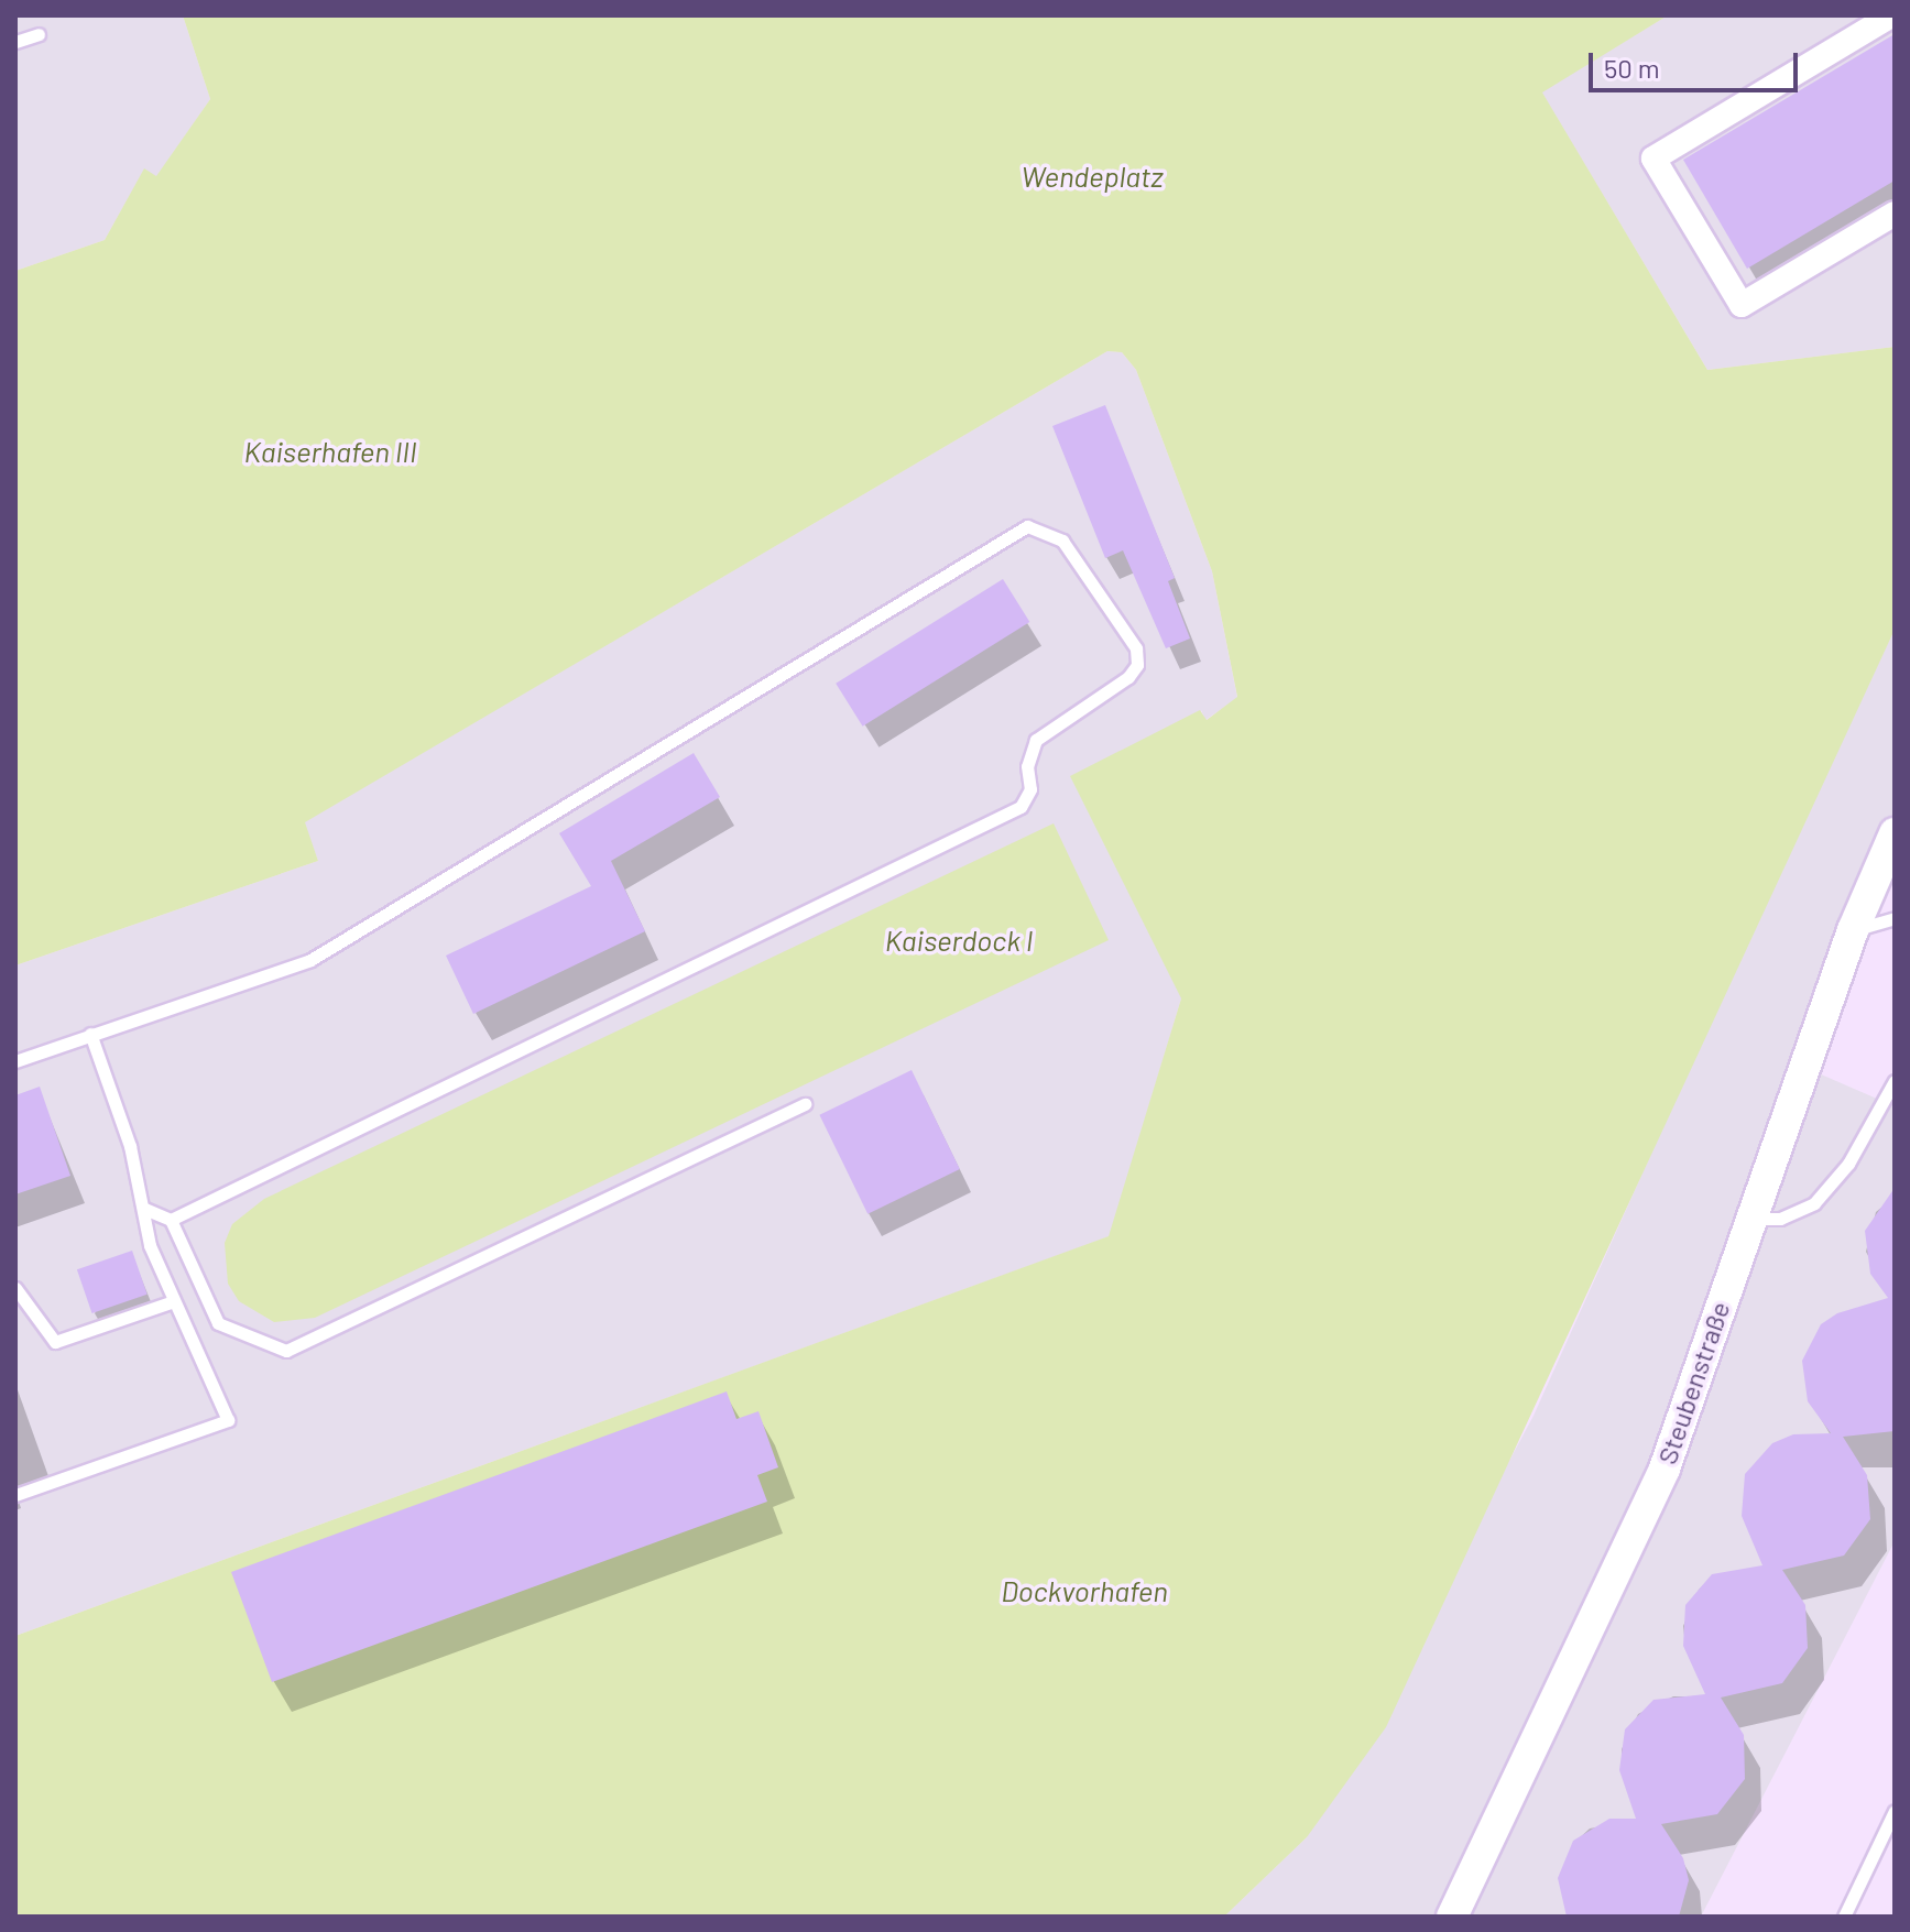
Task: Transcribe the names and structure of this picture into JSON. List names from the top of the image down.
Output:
{
  "streets": {
    "street": ["Steubenstraße"]
  },
  "water": [
    "Wendeplatz",
    "Kaiserhafen III",
    "Kaiserdock I",
    "Dockvorhafen"
  ],
  "scale_bar": "50 m"
}
